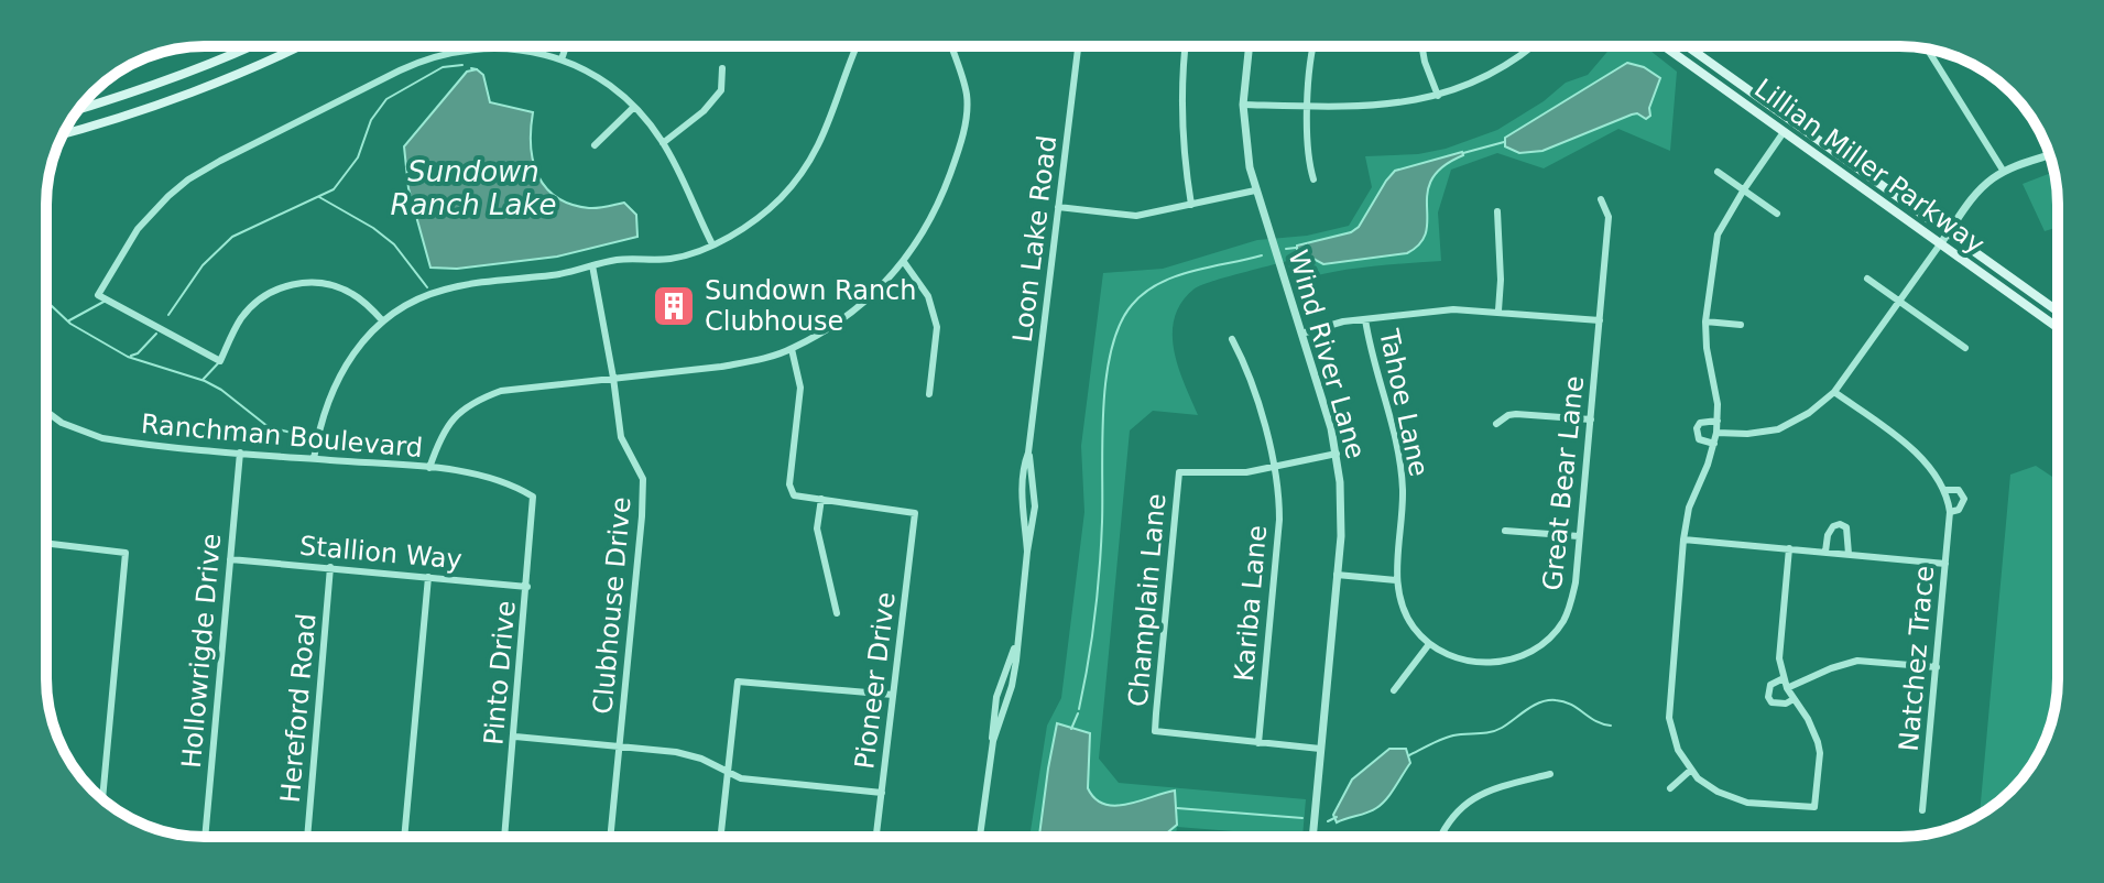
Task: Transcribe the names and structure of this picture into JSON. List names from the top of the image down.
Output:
{
  "streets": {
    "main road": ["Lillian Miller Parkway"],
    "street": [
      "Loon Lake Road",
      "Wind River Lane",
      "Tahoe Lane",
      "Ranchman Boulevard",
      "Great Bear Lane",
      "Stallion Way",
      "Champlain Lane",
      "Kariba Lane",
      "Clubhouse Drive",
      "Hollowrigde Drive",
      "Natchez Trace",
      "Pinto Drive",
      "Pioneer Drive",
      "Hereford Road"
    ]
  },
  "crossings": [
    ["Wind River Lane", "Champlain Lane"],
    ["Tahoe Lane", "Great Bear Lane"],
    ["Ranchman Boulevard", "Hollowrigde Drive"],
    ["Ranchman Boulevard", "Pinto Drive"],
    ["Stallion Way", "Hollowrigde Drive"],
    ["Stallion Way", "Pinto Drive"],
    ["Stallion Way", "Hereford Road"],
    ["Champlain Lane", "Kariba Lane"]
  ],
  "water": ["Sundown Ranch Lake"],
  "places": {
    "building": ["Sundown Ranch Clubhouse"]
  }
}
